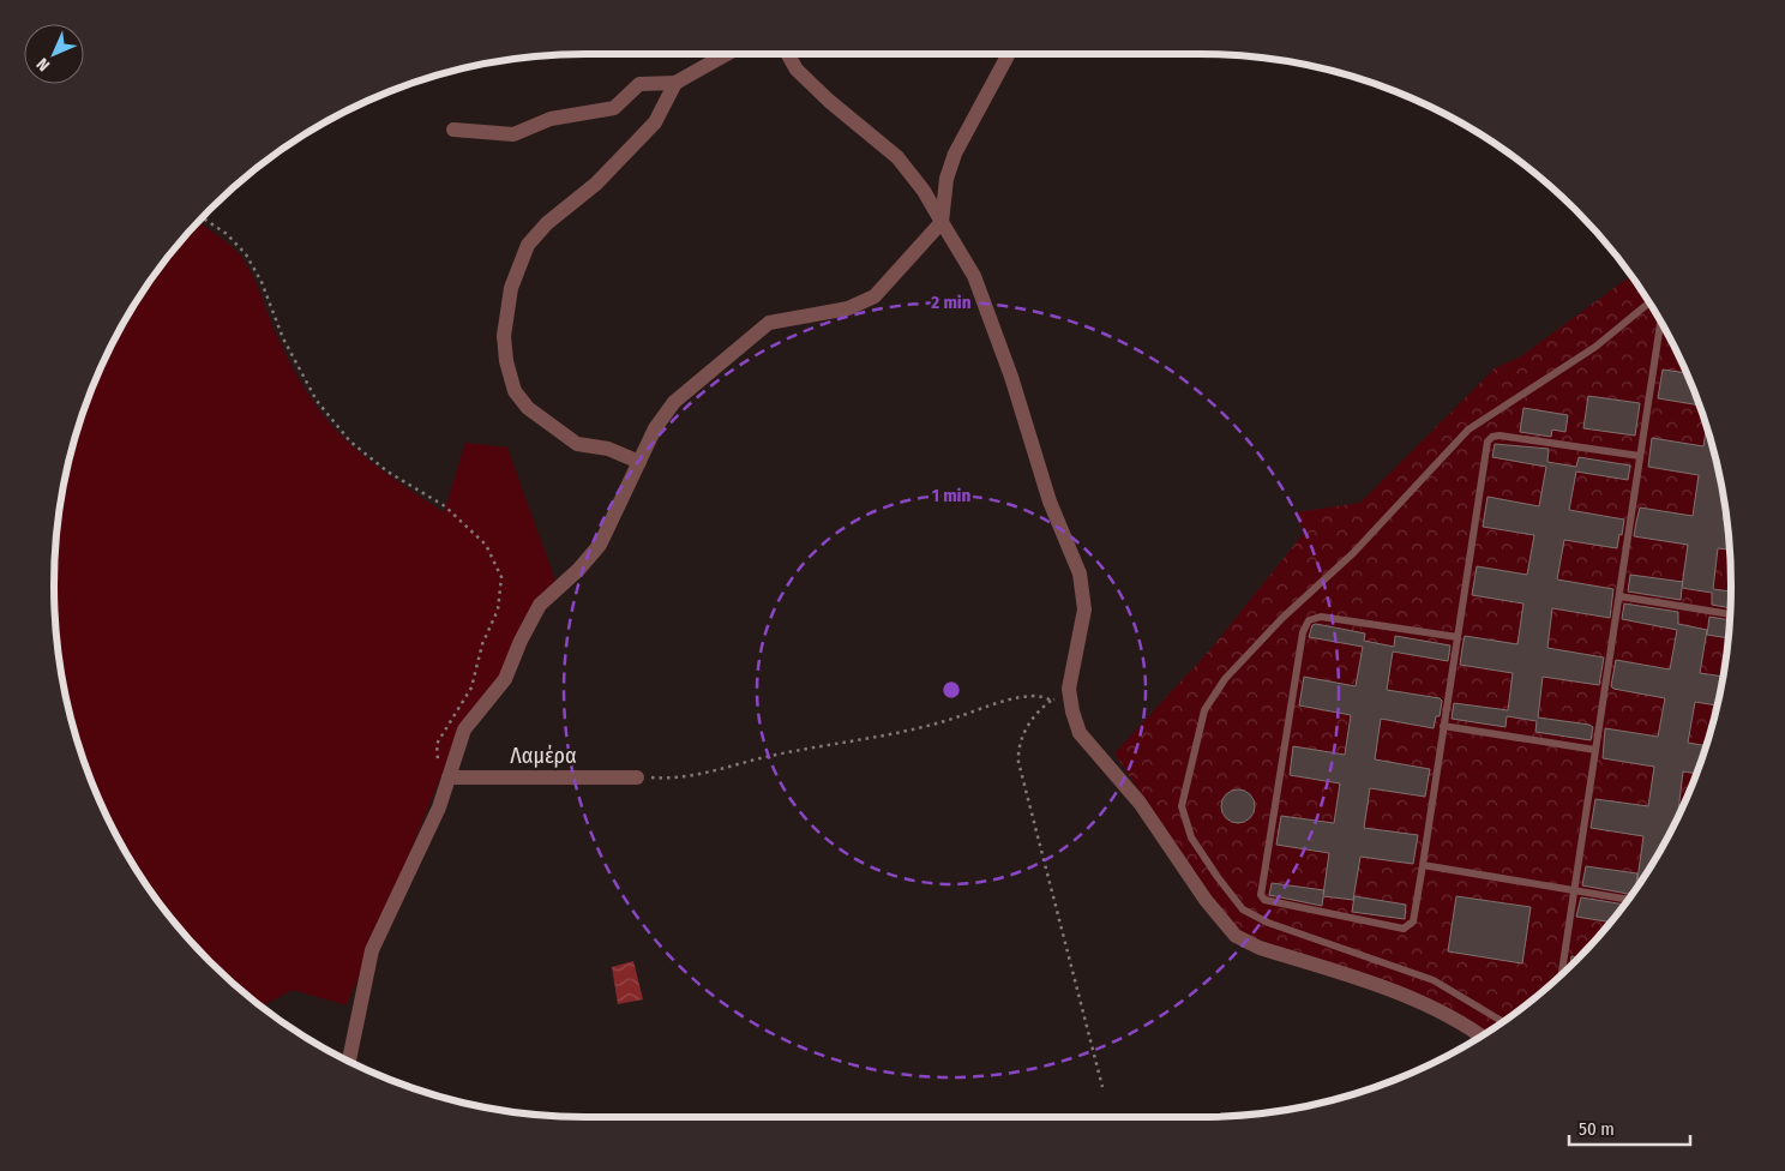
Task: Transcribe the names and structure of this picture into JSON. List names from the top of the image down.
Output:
{
  "streets": {
    "street": ["Λαμέρα"]
  },
  "scale_bar": "50 m",
  "north": "bottom left",
  "rings": ["2 min", "1 min"]
}
